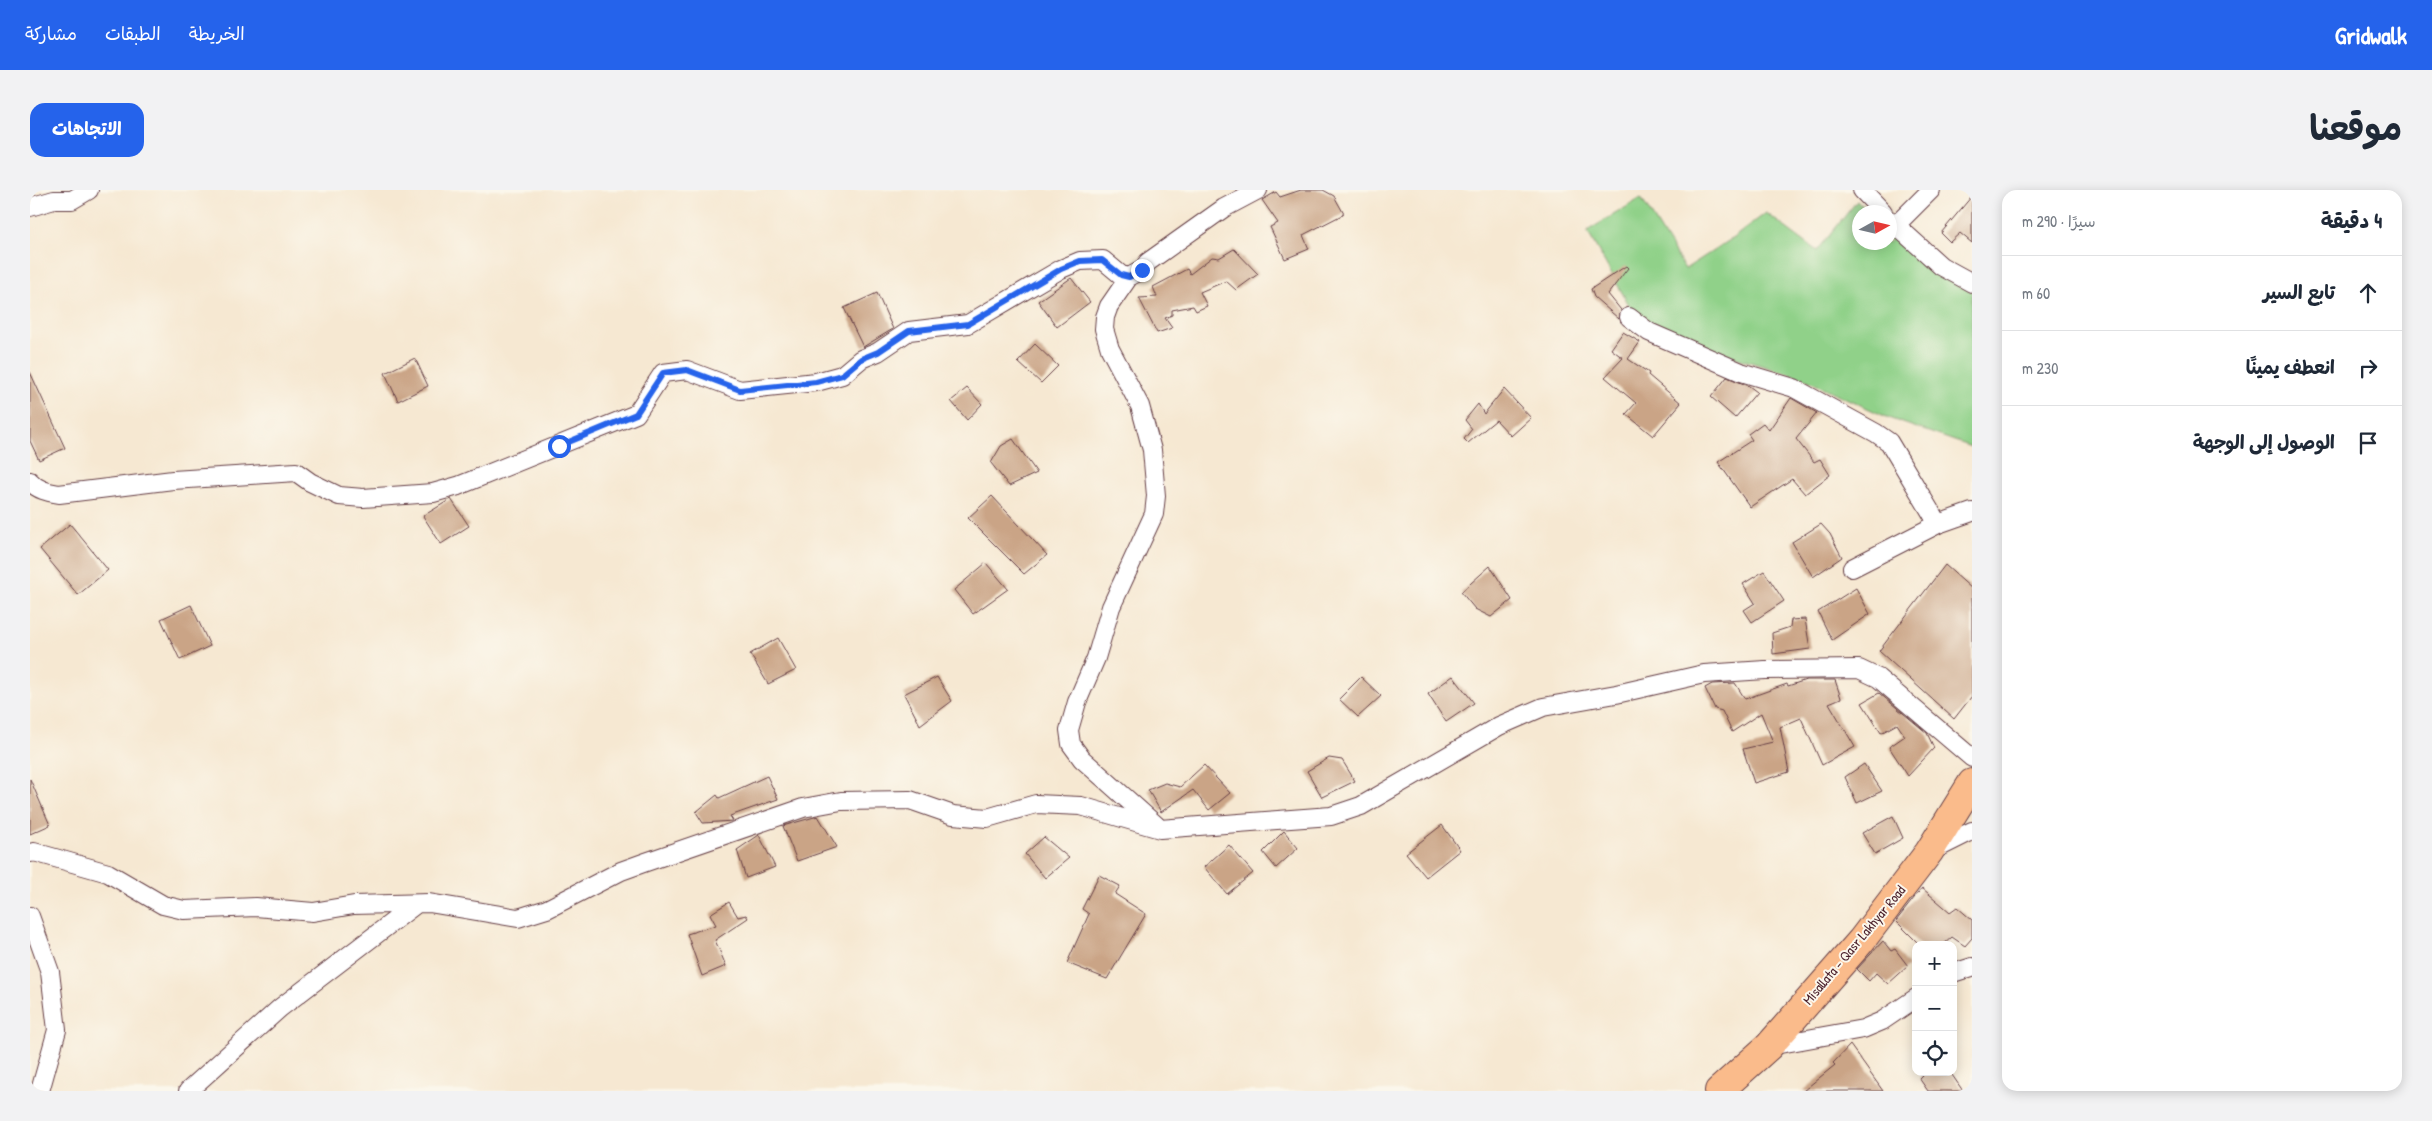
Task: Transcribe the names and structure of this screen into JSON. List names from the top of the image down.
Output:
{
  "streets": {
    "main road": ["Misallata - Qasr Lakhyar Road"]
  },
  "north": "right",
  "page": {
    "header": "Gridwalk",
    "nav": ["الخريطة", "الطبقات", "مشاركة"],
    "title": "موقعنا",
    "buttons": "الاتجاهات",
    "heading": ["4 دقيقة", "سيرًا · 290 m"],
    "list": [
      ["تابع السير", "60 m"],
      ["انعطف يمينًا", "230 m"],
      "الوصول إلى الوجهة"
    ],
    "map_buttons": ["+", "−"]
  }
}
